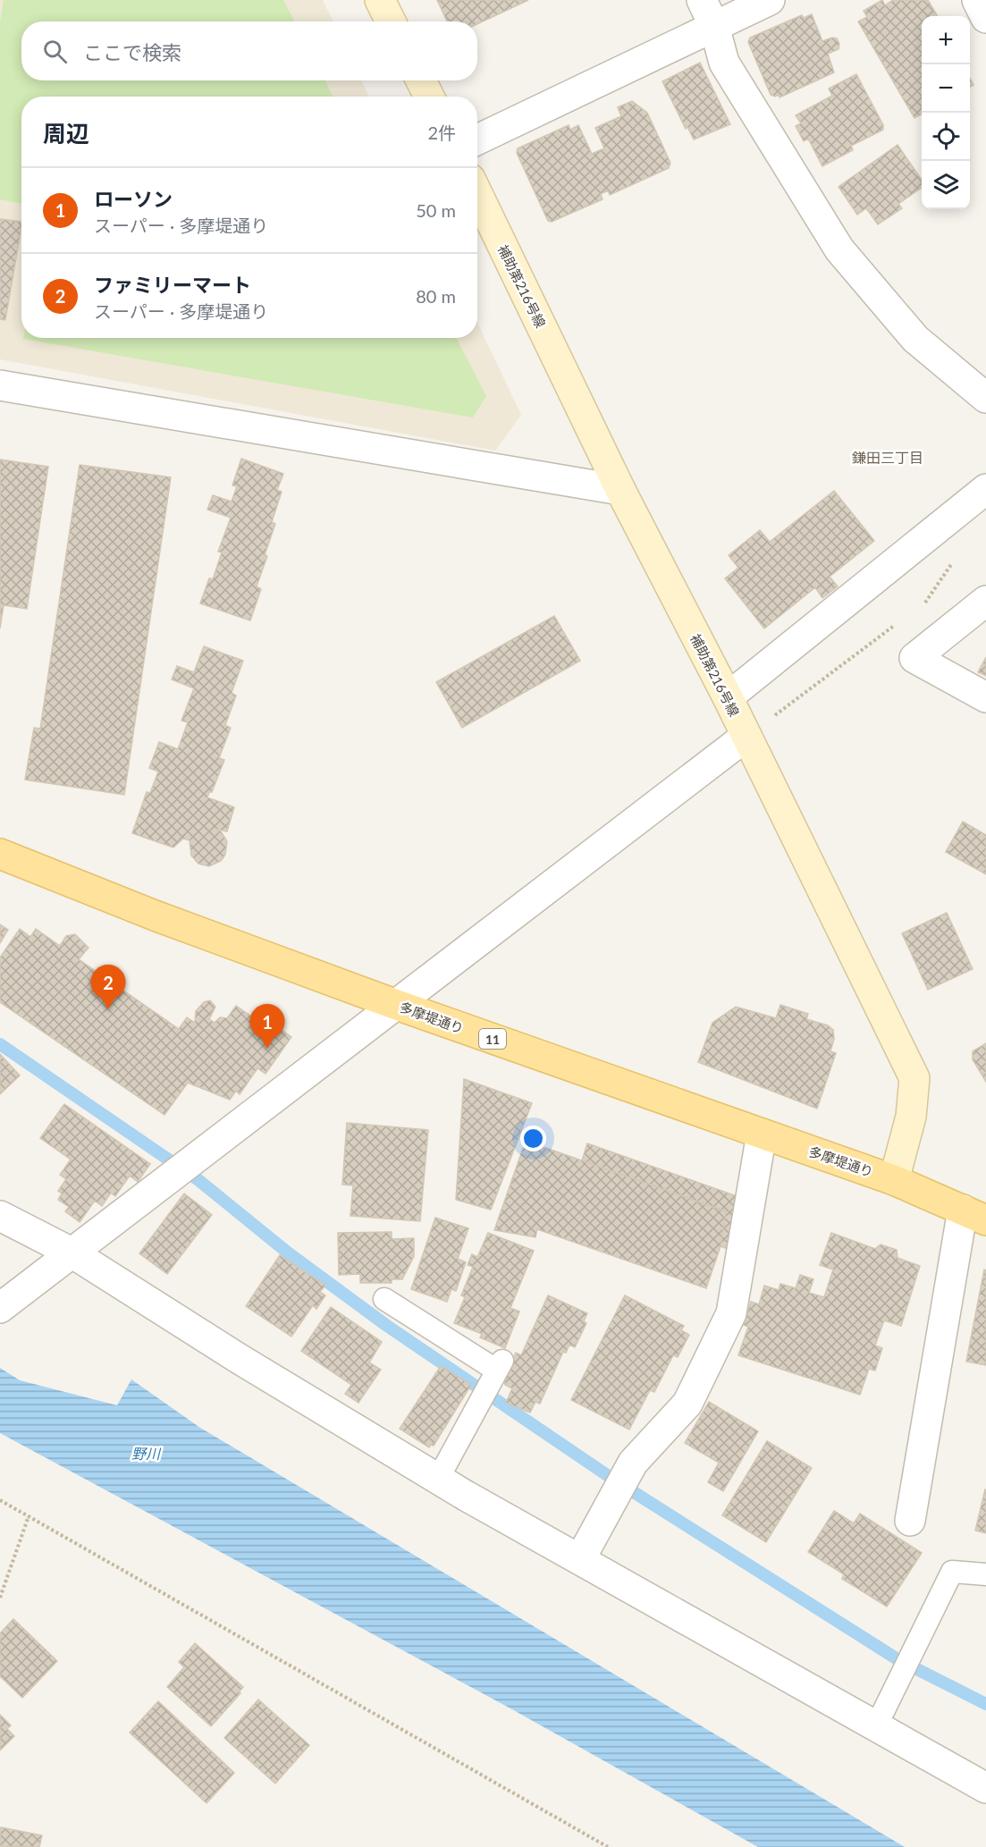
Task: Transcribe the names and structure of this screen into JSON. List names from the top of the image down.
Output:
{
  "streets": {
    "main road": ["多摩堤通り", "11"],
    "street": ["補助第216号線"]
  },
  "crossings": [
    ["補助第216号線", "多摩堤通り"]
  ],
  "districts": ["鎌田三丁目"],
  "water": ["野川"],
  "page": {
    "map_buttons": ["+", "−"],
    "search": "ここで検索",
    "heading": ["周辺", "2件"],
    "list": [
      {
        "mark": "1",
        "name": "ローソン",
        "note": "スーパー · 多摩堤通り",
        "value": "50 m"
      },
      {
        "mark": "2",
        "name": "ファミリーマート",
        "note": "スーパー · 多摩堤通り",
        "value": "80 m"
      }
    ],
    "pins": ["2", "1"]
  }
}
